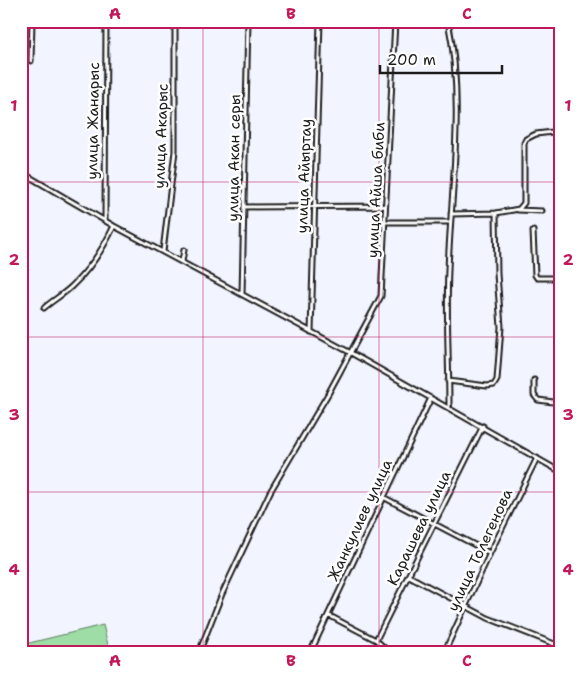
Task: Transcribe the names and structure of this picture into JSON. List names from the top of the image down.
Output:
{
  "streets": {
    "street": [
      "улица Жанарыс",
      "улица Акарыс",
      "улица Акан серы",
      "улица Айыртау",
      "улица Айша биби",
      "Жанкулиев улица",
      "Карашева улица",
      "улица Толегенова"
    ]
  },
  "scale_bar": "200 m",
  "grid": {
    "columns": ["A", "B", "C"],
    "rows": [
      "1",
      "2",
      "3",
      "4"
    ]
  }
}
